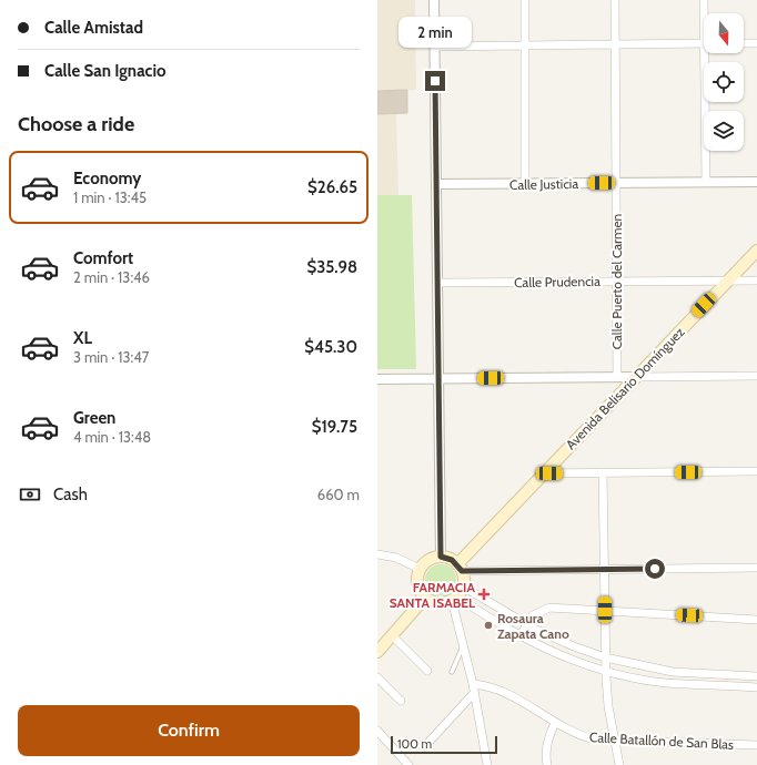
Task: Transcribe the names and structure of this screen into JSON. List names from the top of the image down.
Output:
{
  "streets": {
    "main road": ["Avenida Belisario Domínguez"],
    "street": [
      "Calle Justicia",
      "Calle Prudencia",
      "Calle Puerto del Carmen",
      "Calle Batallón de San Blas"
    ]
  },
  "crossings": [
    ["Calle Justicia", "Calle Puerto del Carmen"],
    ["Calle Prudencia", "Calle Puerto del Carmen"],
    ["Calle Prudencia", "Avenida Belisario Domínguez"]
  ],
  "places": {
    "health": ["FARMACIA SANTA ISABEL"],
    "other": ["Rosaura Zapata Cano"]
  },
  "scale_bar": "100 m",
  "north": "bottom",
  "page": {
    "banner": ["Calle Amistad", "Calle San Ignacio"],
    "bubble": "2 min",
    "heading": "Choose a ride",
    "list": [
      {
        "name": "Economy",
        "note": "1 min · 13:45",
        "value": "$26.65"
      },
      {
        "name": "Comfort",
        "note": "2 min · 13:46",
        "value": "$35.98"
      },
      {
        "name": "XL",
        "note": "3 min · 13:47",
        "value": "$45.30"
      },
      {
        "name": "Green",
        "note": "4 min · 13:48",
        "value": "$19.75"
      }
    ],
    "pay": ["Cash", "660 m"],
    "buttons": "Confirm",
    "scale": "100 m"
  }
}
